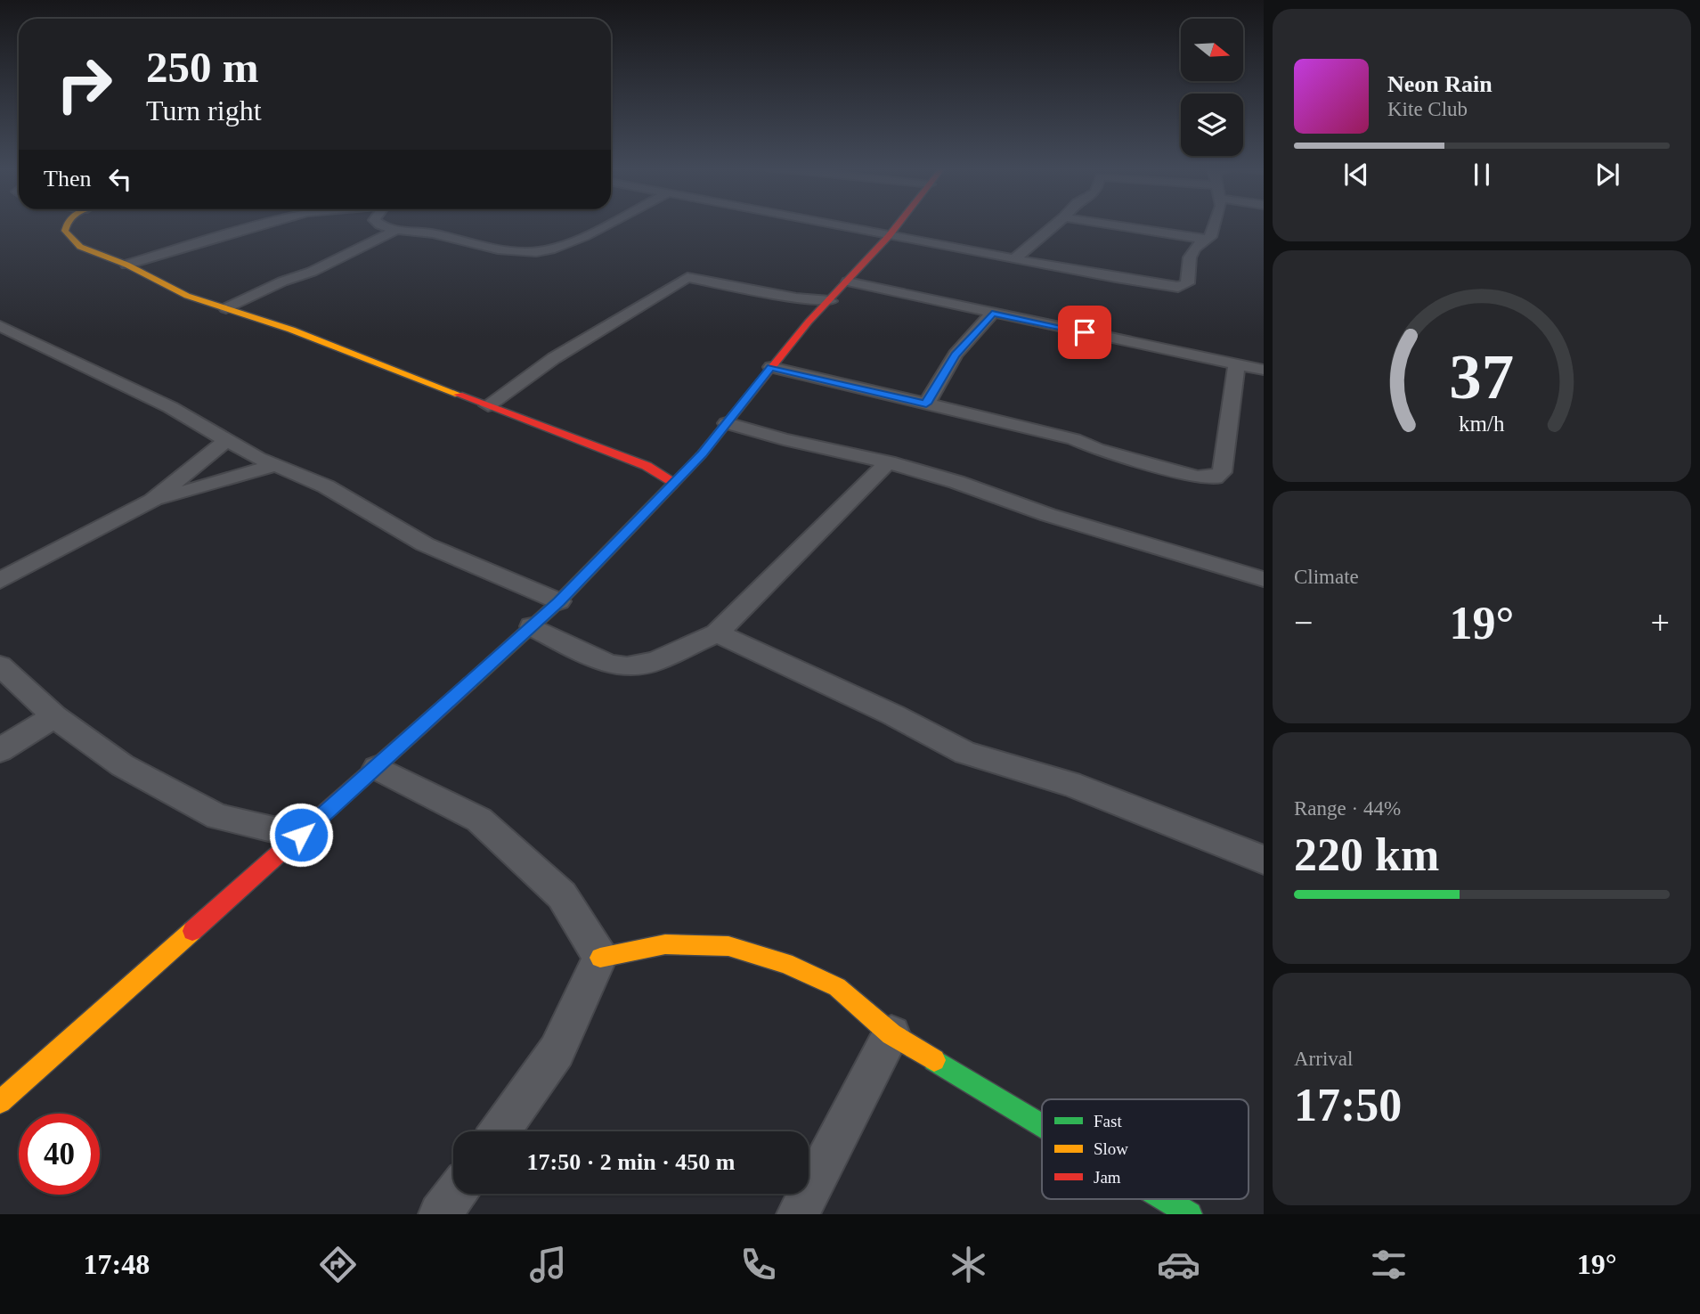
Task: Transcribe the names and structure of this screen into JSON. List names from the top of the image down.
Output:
{
  "legend": ["Fast", "Slow", "Jam"],
  "north": "right",
  "page": {
    "turn": ["250 m", "Turn right"],
    "song": ["Neon Rain", "Kite Club"],
    "then": "Then",
    "tile": [
      "Climate",
      ["Range · 44%", "220 km"],
      ["Arrival", "17:50"]
    ],
    "heat": ["−", "19°", "+"],
    "limit": "40",
    "trip": "17:50 · 2 min · 450 m",
    "tabs": ["17:48", "19°"],
    "gauge": ["37", "km/h"]
  }
}
